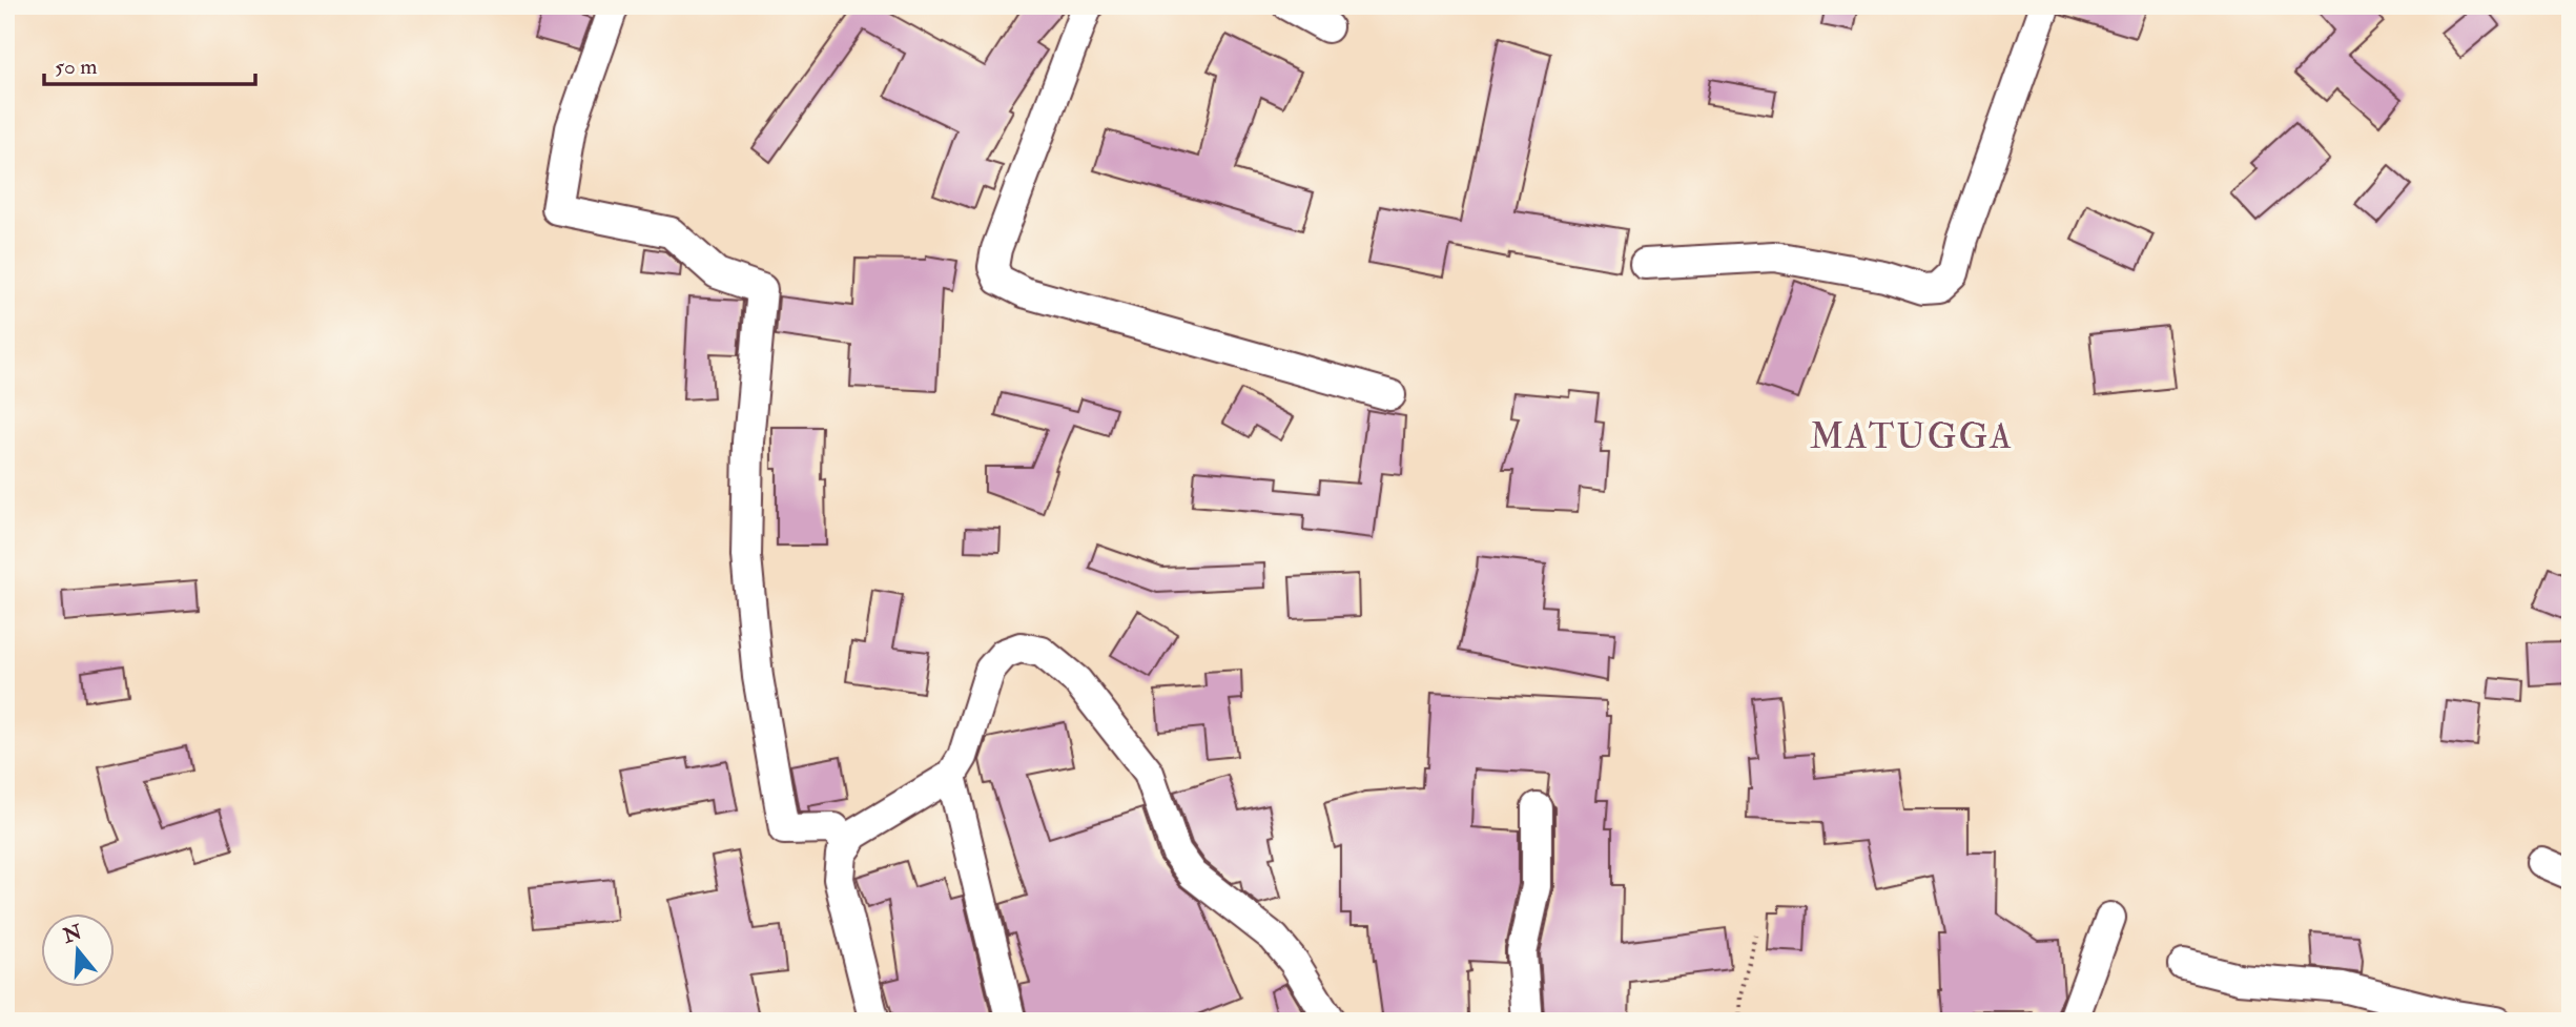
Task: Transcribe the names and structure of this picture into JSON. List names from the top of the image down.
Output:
{
  "districts": ["MATUGGA"],
  "scale_bar": "50 m",
  "north": "top"
}
